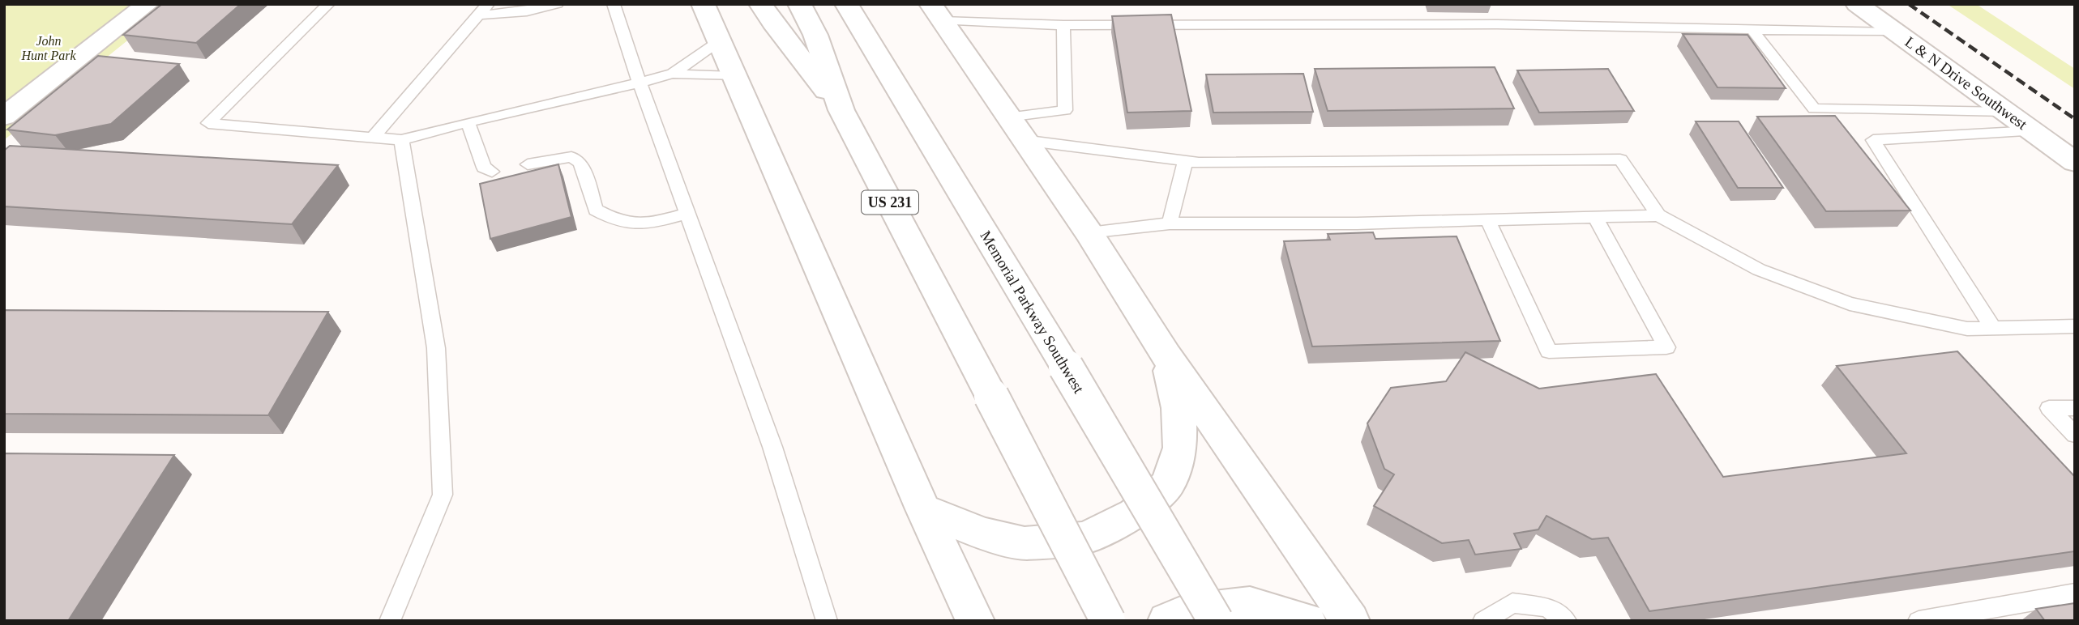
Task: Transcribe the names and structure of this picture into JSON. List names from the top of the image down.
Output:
{
  "streets": {
    "main road": ["L & N Drive Southwest", "US 231", "Memorial Parkway Southwest"]
  },
  "parks": ["John Hunt Park"]
}
